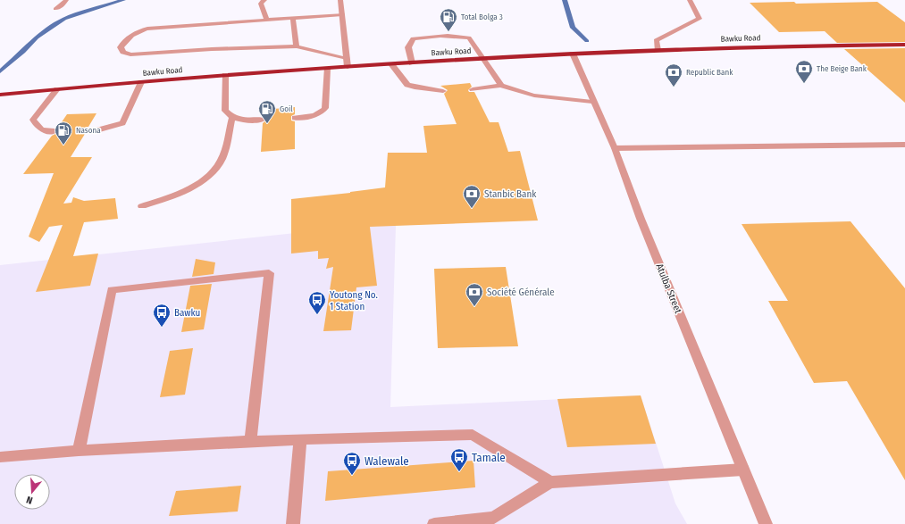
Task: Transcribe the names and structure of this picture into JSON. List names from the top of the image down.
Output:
{
  "streets": {
    "highway": ["Bawku Road"],
    "street": ["Atulba Street"]
  },
  "crossings": [
    ["Bawku Road", "Atulba Street"]
  ],
  "places": {
    "fuel station": ["Total Bolga 3", "Goil", "Nasona"],
    "bank": [
      "The Beige Bank",
      "Republic Bank",
      "Stanbic Bank",
      "Société Générale"
    ],
    "bus stop": [
      "Youtong No. 1 Station",
      "Bawku",
      "Tamale",
      "Walewale"
    ]
  },
  "north": "bottom"
}
